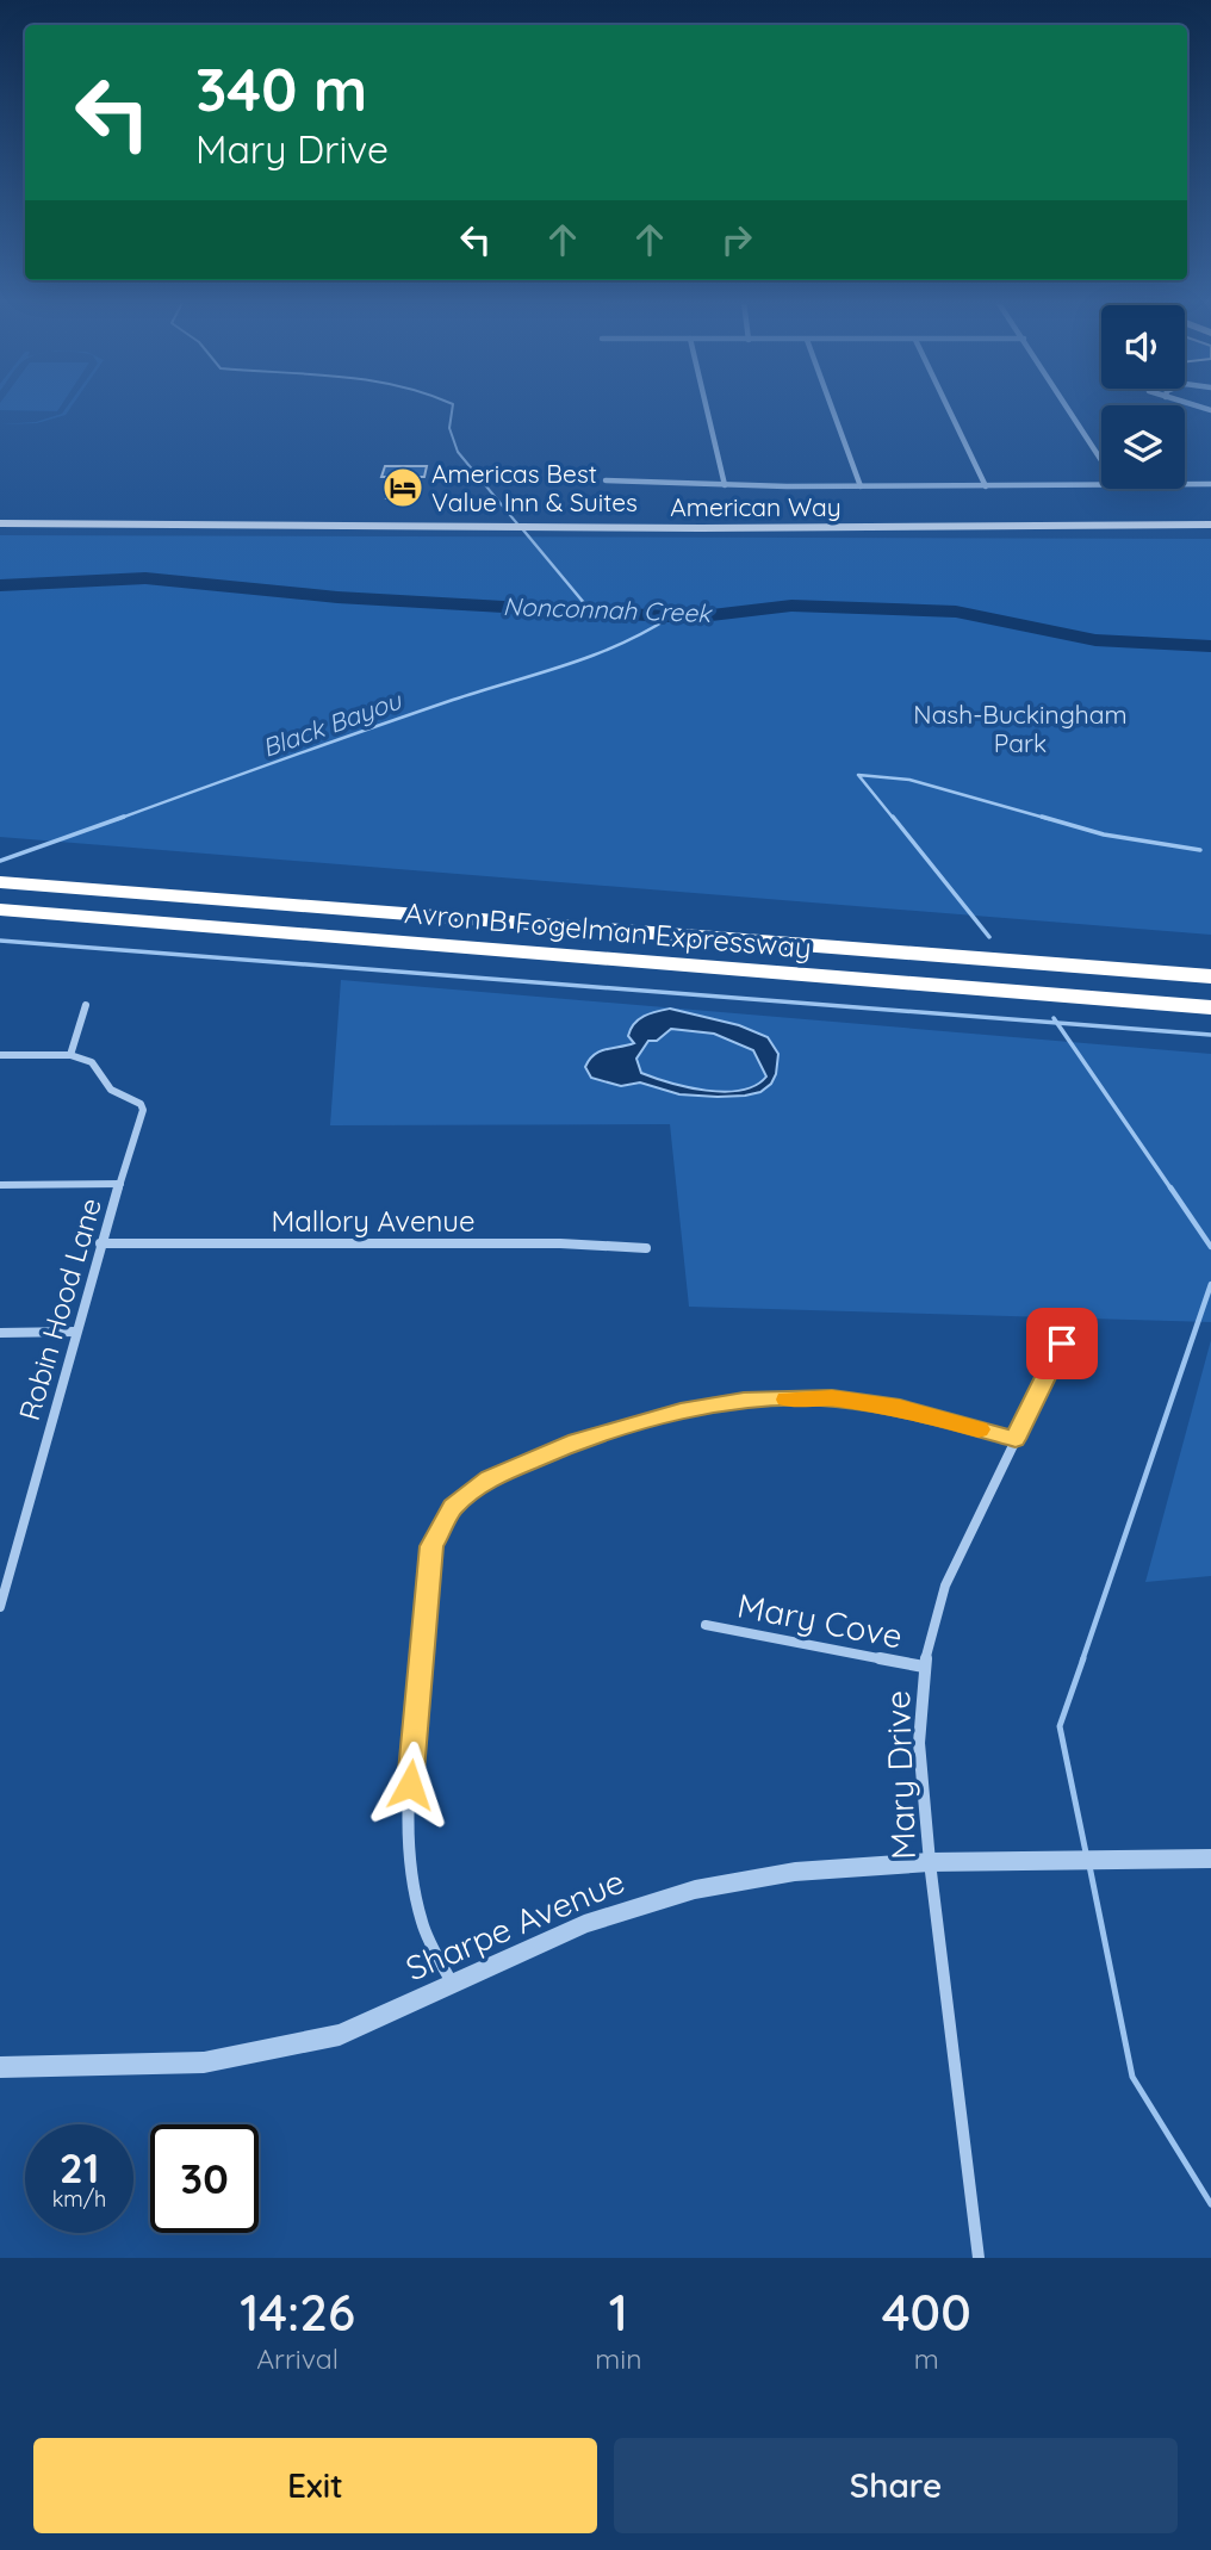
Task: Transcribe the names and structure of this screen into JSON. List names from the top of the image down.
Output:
{
  "streets": {
    "highway": ["Avron B Fogelman Expressway"],
    "main road": ["American Way"],
    "street": [
      "Mallory Avenue",
      "Robin Hood Lane",
      "Mary Cove",
      "Mary Drive",
      "Sharpe Avenue"
    ]
  },
  "crossings": [
    ["Mallory Avenue", "Robin Hood Lane"],
    ["Mary Cove", "Mary Drive"],
    ["Mary Drive", "Sharpe Avenue"]
  ],
  "water": ["Nonconnah Creek", "Black Bayou"],
  "parks": ["Nash-Buckingham Park"],
  "places": {
    "hotel": ["Americas Best Value Inn & Suites"]
  },
  "page": {
    "turn": ["340 m", "Mary Drive"],
    "speed": "21 km/h",
    "limit": "30",
    "eta": [
      "14:26",
      "Arrival",
      "1",
      "min",
      "400",
      "m"
    ],
    "buttons": ["Exit", "Share"]
  }
}
